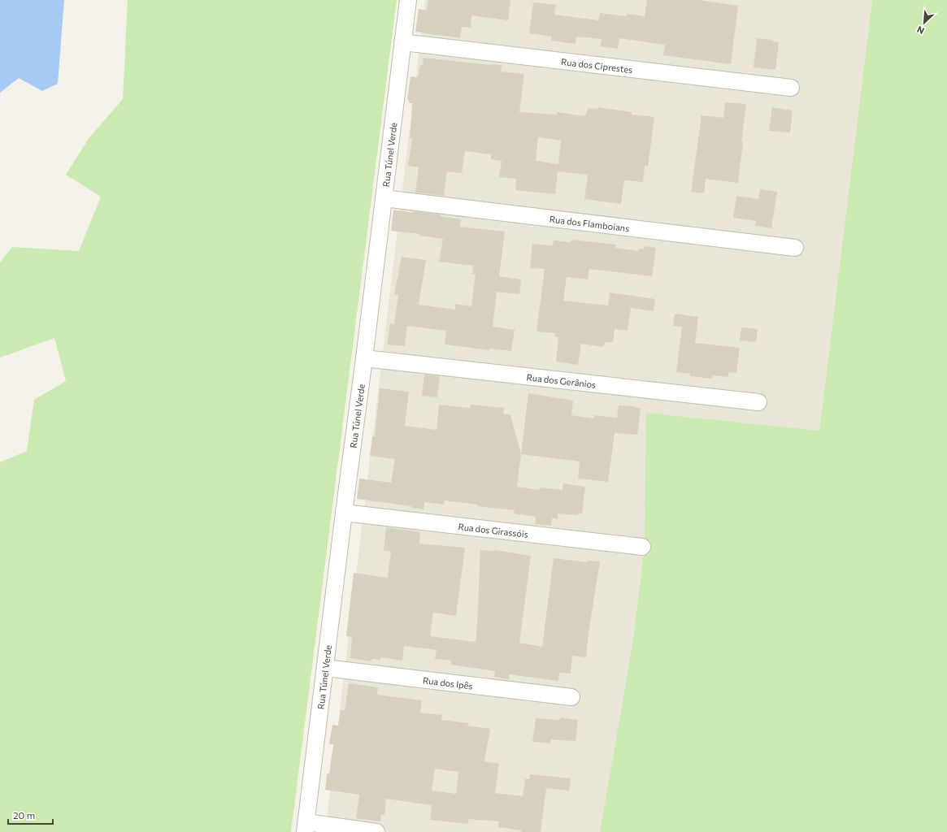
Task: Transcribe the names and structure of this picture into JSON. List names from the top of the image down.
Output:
{
  "streets": {
    "street": [
      "Rua dos Ciprestes",
      "Rua Túnel Verde",
      "Rua dos Flamboians",
      "Rua dos Gerânios",
      "Rua dos Girassóis",
      "Rua dos Ipês"
    ]
  },
  "crossings": [
    ["Rua dos Ciprestes", "Rua Túnel Verde"],
    ["Rua Túnel Verde", "Rua dos Flamboians"],
    ["Rua Túnel Verde", "Rua dos Gerânios"],
    ["Rua Túnel Verde", "Rua dos Girassóis"],
    ["Rua Túnel Verde", "Rua dos Ipês"]
  ],
  "scale_bar": "20 m",
  "north": "bottom left"
}
